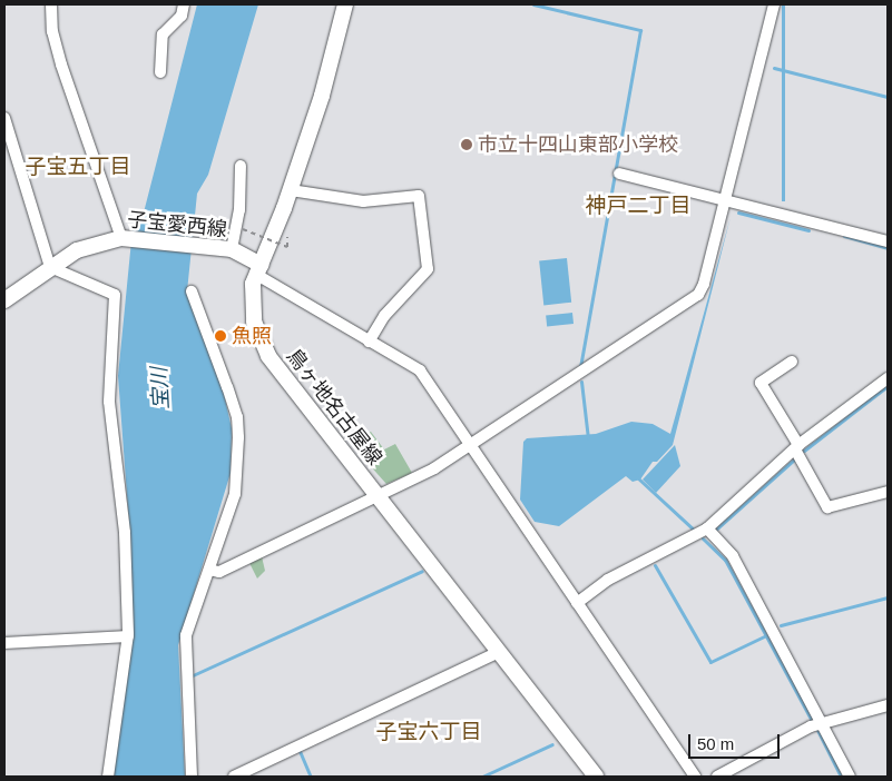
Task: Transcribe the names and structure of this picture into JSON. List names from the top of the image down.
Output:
{
  "streets": {
    "main road": ["子宝愛西線", "鳥ヶ地名古屋線"]
  },
  "crossings": [
    ["子宝愛西線", "鳥ヶ地名古屋線"]
  ],
  "districts": ["子宝五丁目", "神戸二丁目", "子宝六丁目"],
  "water": ["宝川"],
  "places": ["市立十四山東部小学校", "魚照"],
  "scale_bar": "50 m"
}
